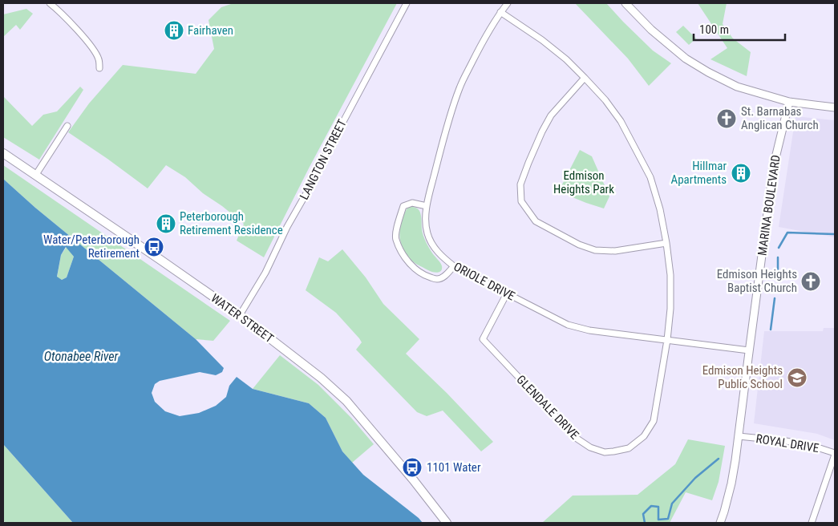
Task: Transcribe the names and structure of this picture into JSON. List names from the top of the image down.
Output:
{
  "streets": {
    "main road": ["WATER STREET"],
    "street": [
      "LANGTON STREET",
      "MARINA BOULEVARD",
      "ORIOLE DRIVE",
      "GLENDALE DRIVE",
      "ROYAL DRIVE"
    ]
  },
  "crossings": [
    ["LANGTON STREET", "WATER STREET"],
    ["MARINA BOULEVARD", "ORIOLE DRIVE"],
    ["MARINA BOULEVARD", "ROYAL DRIVE"],
    ["ORIOLE DRIVE", "GLENDALE DRIVE"]
  ],
  "water": ["Otonabee River"],
  "parks": ["Edmison Heights Park"],
  "places": {
    "building": ["Fairhaven", "Hillmar Apartments", "Peterborough Retirement Residence"],
    "church": ["St. Barnabas Anglican Church", "Edmison Heights Baptist Church"],
    "bus stop": ["Water/Peterborough Retirement", "1101 Water"],
    "school or university": ["Edmison Heights Public School"]
  },
  "scale_bar": "100 m"
}
